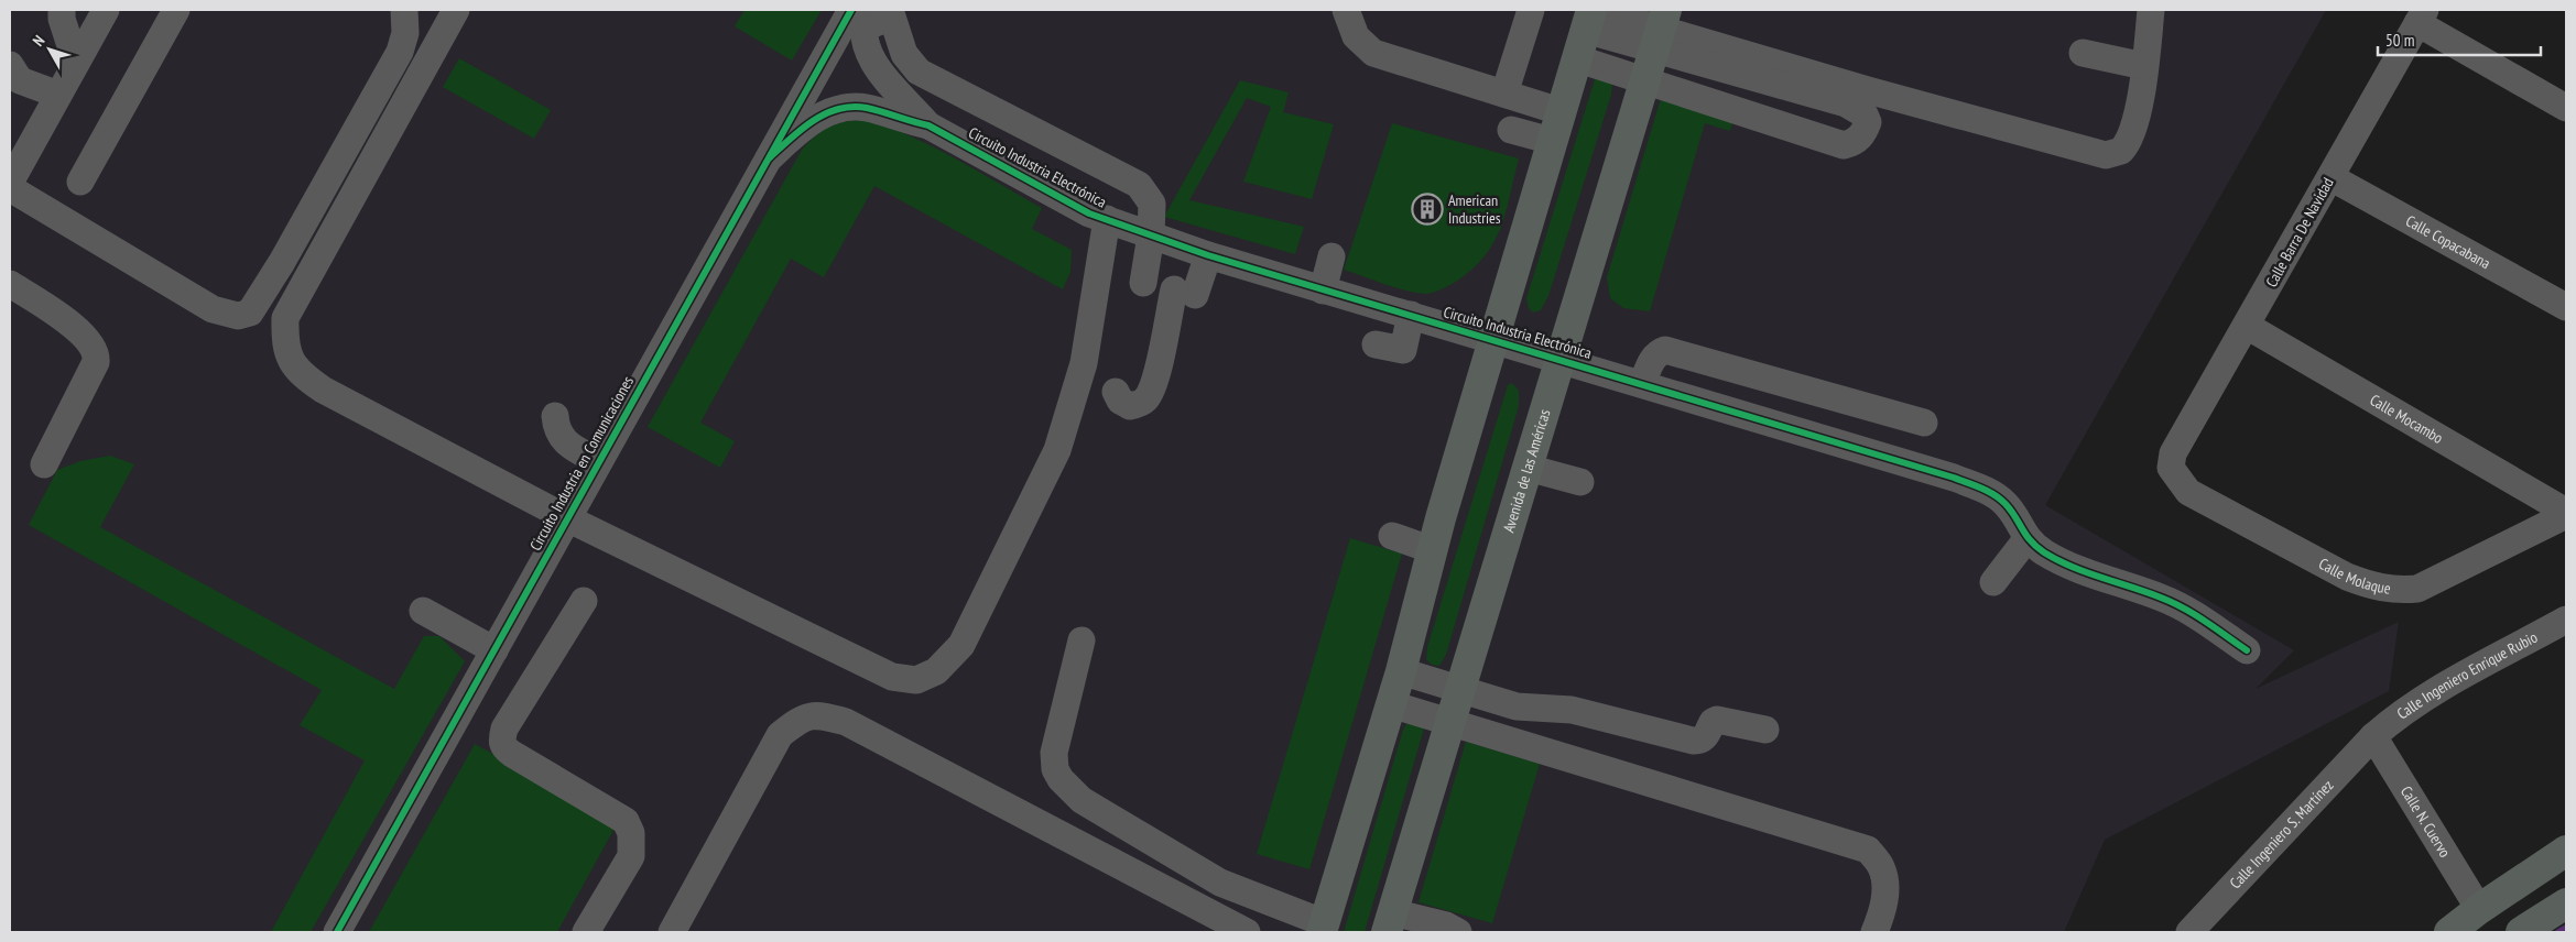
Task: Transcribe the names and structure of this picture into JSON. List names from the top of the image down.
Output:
{
  "streets": {
    "main road": ["Avenida de las Américas"],
    "street": [
      "Circuito Industria Electrónica",
      "Calle Barra De Navidad",
      "Calle Copacabana",
      "Calle Mocambo",
      "Circuito Industria en Comunicaciones",
      "Calle Molaque",
      "Calle Ingeniero Enrique Rubio",
      "Calle N. Cuervo",
      "Calle Ingeniero S. Martínez"
    ]
  },
  "crossings": [
    ["Circuito Industria Electrónica", "Circuito Industria en Comunicaciones"],
    ["Circuito Industria Electrónica", "Avenida de las Américas"],
    ["Calle Barra De Navidad", "Calle Copacabana"],
    ["Calle Barra De Navidad", "Calle Mocambo"],
    ["Calle Barra De Navidad", "Calle Molaque"],
    ["Calle Mocambo", "Calle Molaque"],
    ["Calle Ingeniero Enrique Rubio", "Calle N. Cuervo"],
    ["Calle Ingeniero Enrique Rubio", "Calle Ingeniero S. Martínez"],
    ["Calle N. Cuervo", "Calle Ingeniero S. Martínez"]
  ],
  "places": {
    "building": ["American Industries"]
  },
  "scale_bar": "50 m",
  "north": "top left"
}
